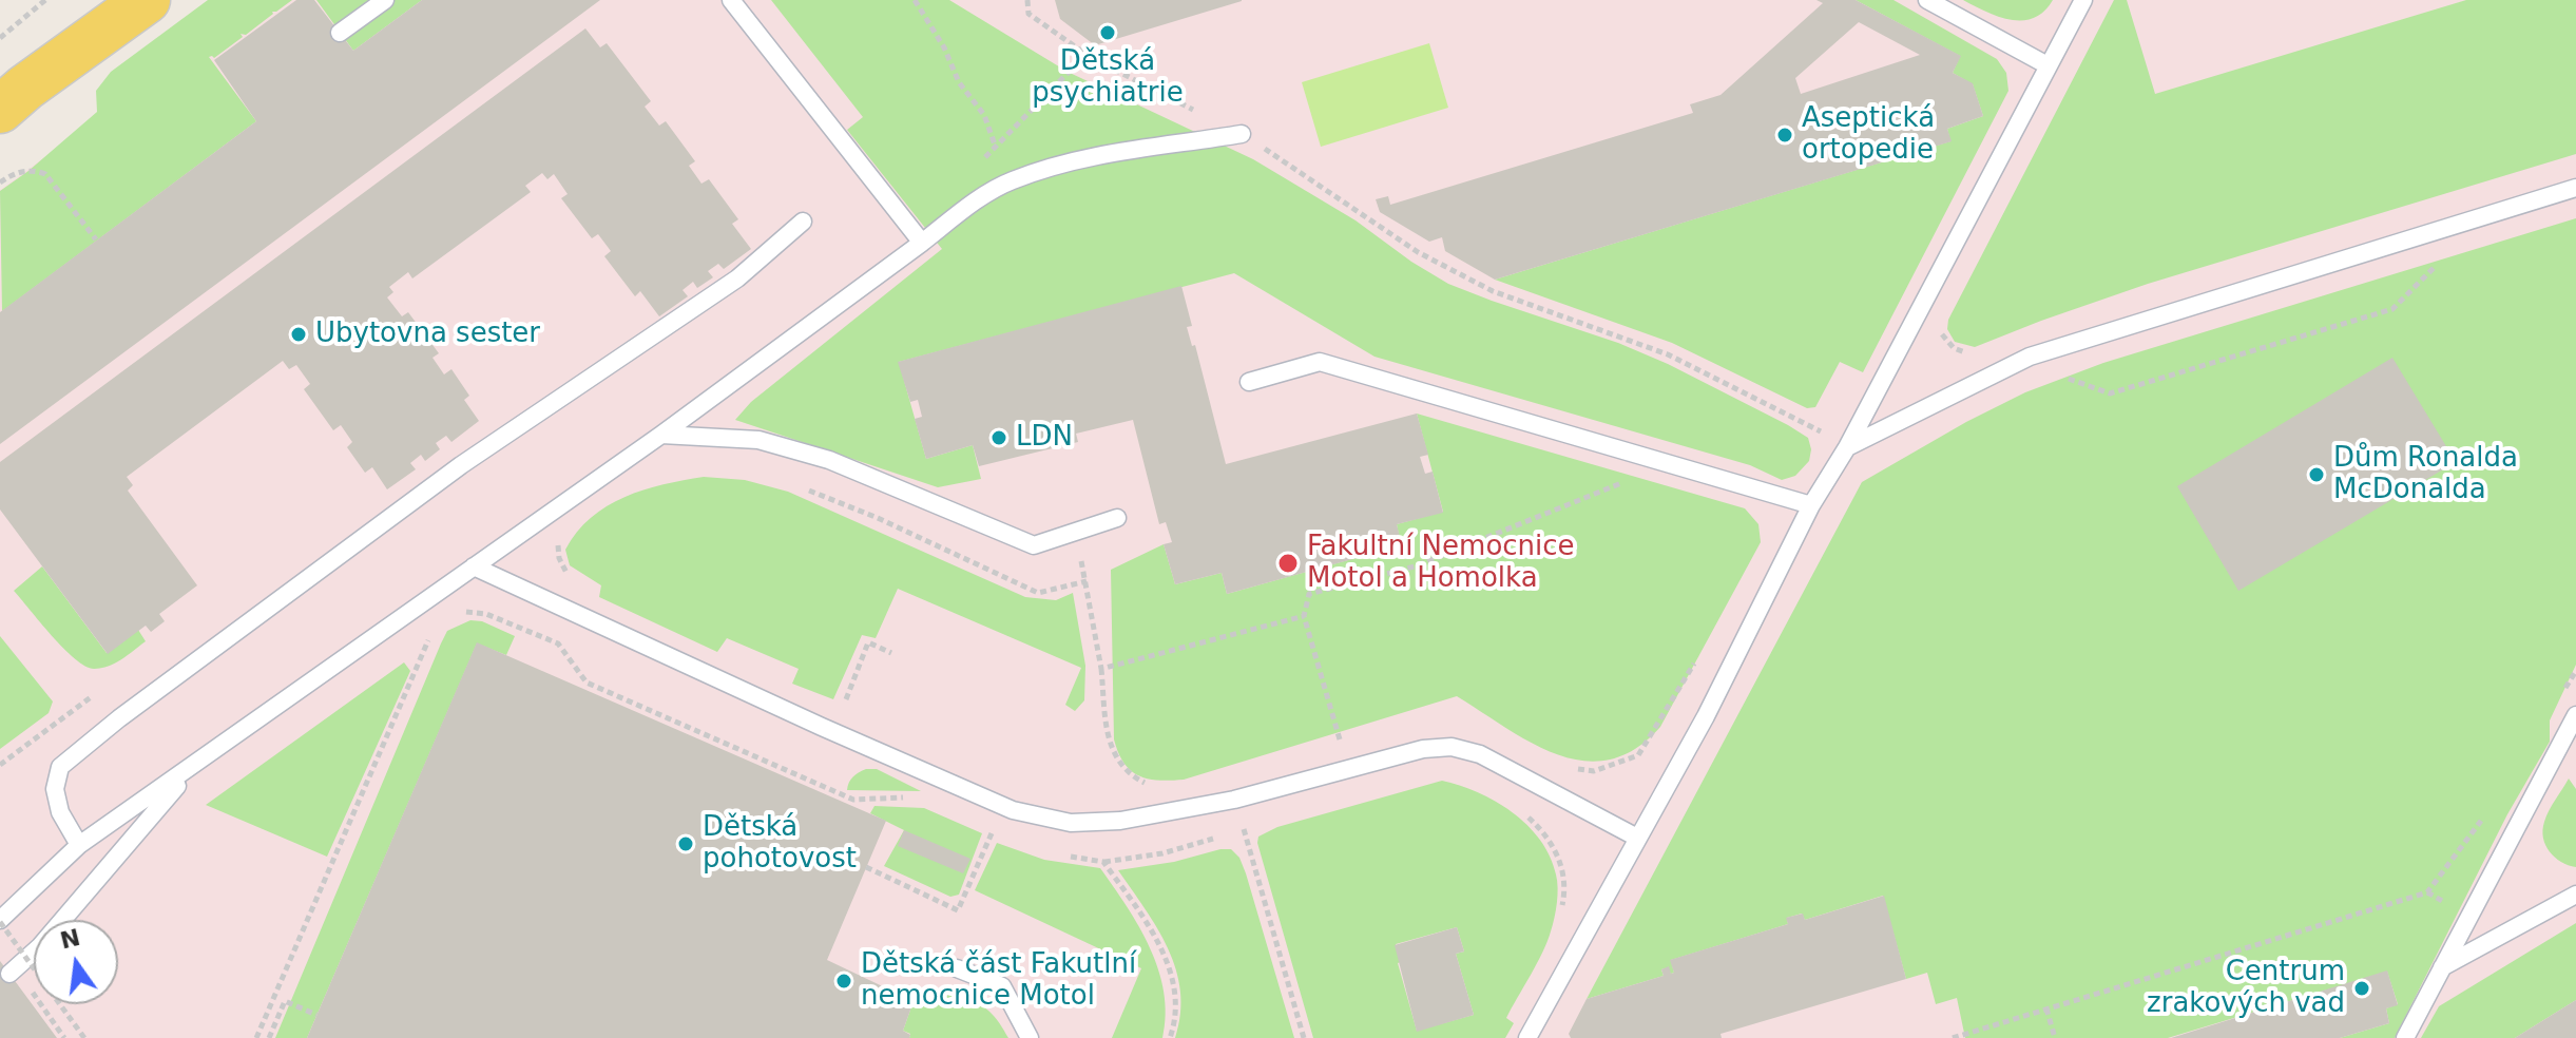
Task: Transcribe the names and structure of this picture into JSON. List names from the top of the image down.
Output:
{
  "places": [
    "Dětská psychiatrie",
    "Aseptická ortopedie",
    "Ubytovna sester",
    "LDN",
    "Dům Ronalda McDonalda",
    "Fakultní Nemocnice Motol a Homolka",
    "Dětská pohotovost",
    "Dětská část Fakutlní nemocnice Motol",
    "Centrum zrakových vad"
  ],
  "north": "top"
}
